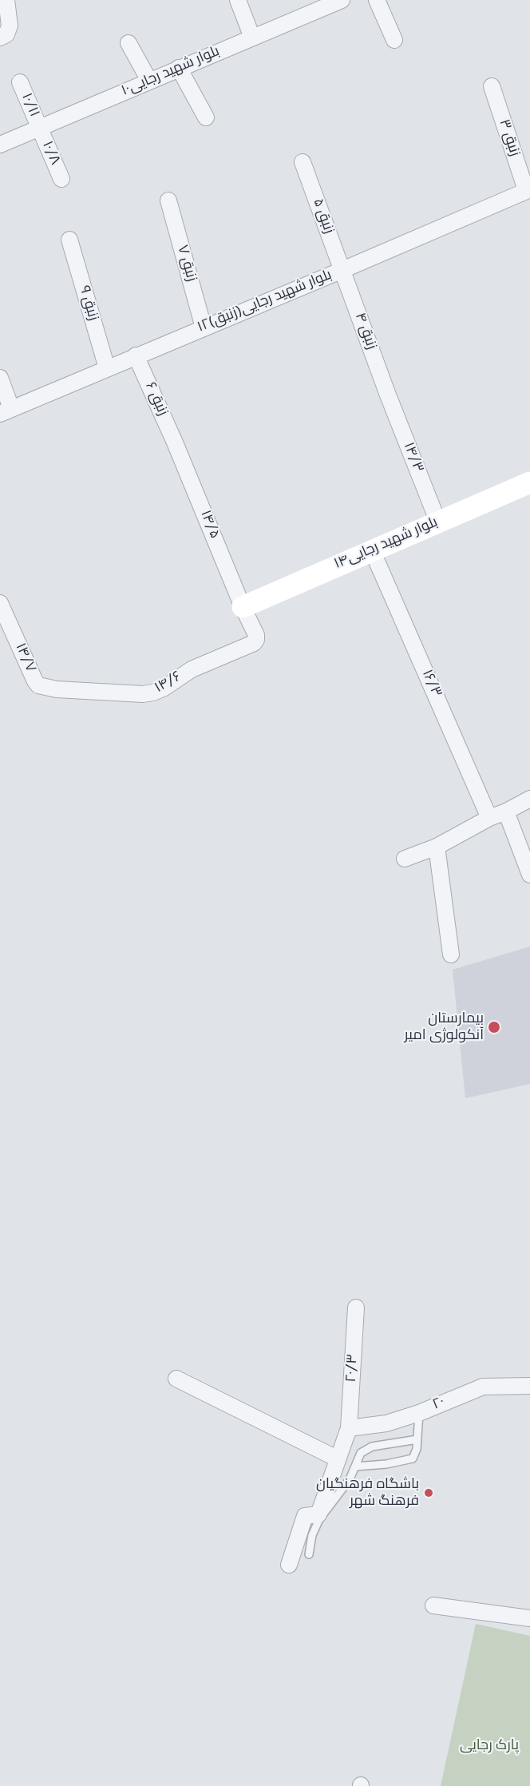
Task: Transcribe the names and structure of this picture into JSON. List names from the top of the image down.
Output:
{
  "streets": {
    "street": [
      "بلوار شهید رجایی۱۰",
      "۱۰/۱۱",
      "زنبق ۳",
      "۱۰/۸",
      "زنبق ۵",
      "زنبق ۷",
      "۱۲بلوار شهید رجایی(زنبق)",
      "زنبق ۹",
      "زنبق ۴",
      "زنبق ۶",
      "۱۴/۳",
      "۱۴/۵",
      "بلوار شهید رجایی۱۴",
      "۱۴/۷",
      "۱۴/۶",
      "۱۶/۳",
      "۲۰/۳",
      "۲۰"
    ]
  },
  "crossings": [
    ["بلوار شهید رجایی۱۰", "۱۰/۱۱"],
    ["بلوار شهید رجایی۱۰", "۱۰/۸"],
    ["۱۰/۱۱", "۱۰/۸"],
    ["زنبق ۳", "۱۲بلوار شهید رجایی(زنبق)"],
    ["زنبق ۵", "۱۲بلوار شهید رجایی(زنبق)"],
    ["زنبق ۵", "زنبق ۴"],
    ["زنبق ۷", "۱۲بلوار شهید رجایی(زنبق)"],
    ["۱۲بلوار شهید رجایی(زنبق)", "زنبق ۹"],
    ["۱۲بلوار شهید رجایی(زنبق)", "زنبق ۴"],
    ["۱۲بلوار شهید رجایی(زنبق)", "زنبق ۶"],
    ["زنبق ۴", "۱۴/۳"],
    ["زنبق ۶", "۱۴/۵"],
    ["۱۴/۳", "بلوار شهید رجایی۱۴"],
    ["۱۴/۵", "بلوار شهید رجایی۱۴"],
    ["۱۴/۵", "۱۴/۶"],
    ["بلوار شهید رجایی۱۴", "۱۴/۶"],
    ["بلوار شهید رجایی۱۴", "۱۶/۳"],
    ["۱۴/۷", "۱۴/۶"],
    ["۲۰/۳", "۲۰"]
  ],
  "parks": ["پارک رجایی"],
  "places": ["بیمارستان آنکولوژی امیر", "باشگاه فرهنگیان فرهنگ شهر"]
}
